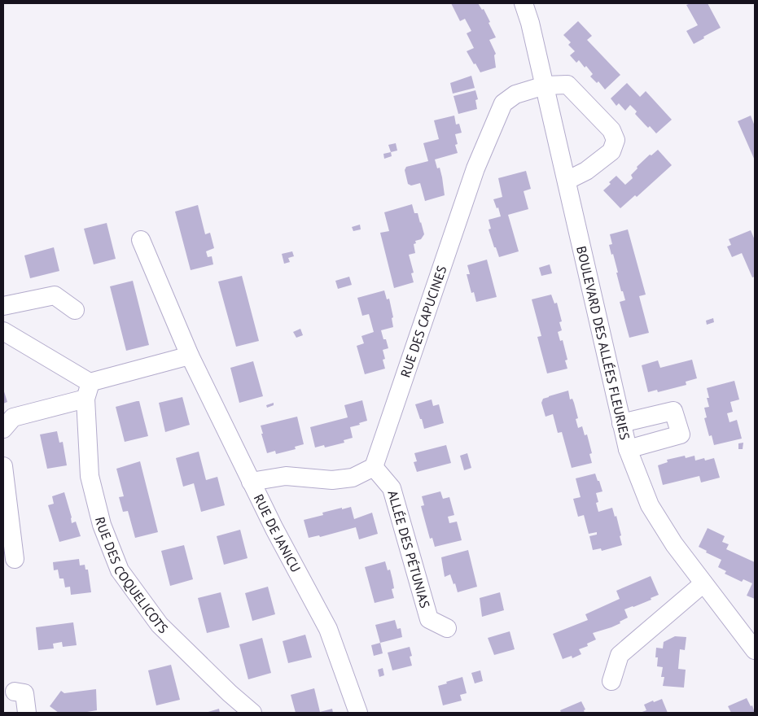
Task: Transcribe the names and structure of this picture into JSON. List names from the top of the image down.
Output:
{
  "streets": {
    "street": [
      "RUE DES CAPUCINES",
      "BOULEVARD DES ALLÉES FLEURIES",
      "RUE DE JANICU",
      "ALLÉE DES PÉTUNIAS",
      "RUE DES COQUELICOTS"
    ]
  },
  "crossings": [
    ["RUE DES CAPUCINES", "BOULEVARD DES ALLÉES FLEURIES"],
    ["RUE DES CAPUCINES", "ALLÉE DES PÉTUNIAS"]
  ]
}
